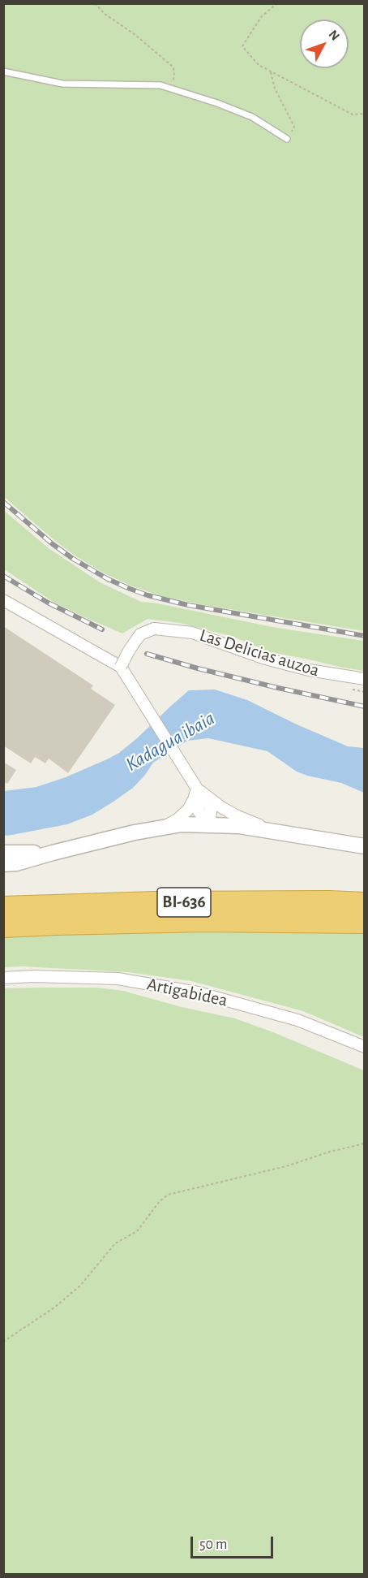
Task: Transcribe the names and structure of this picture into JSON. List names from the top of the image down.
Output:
{
  "streets": {
    "highway": ["BI-636"],
    "street": ["Las Delicias auzoa", "Artigabidea"]
  },
  "water": ["Kadagua ibaia"],
  "scale_bar": "50 m",
  "north": "top right"
}
